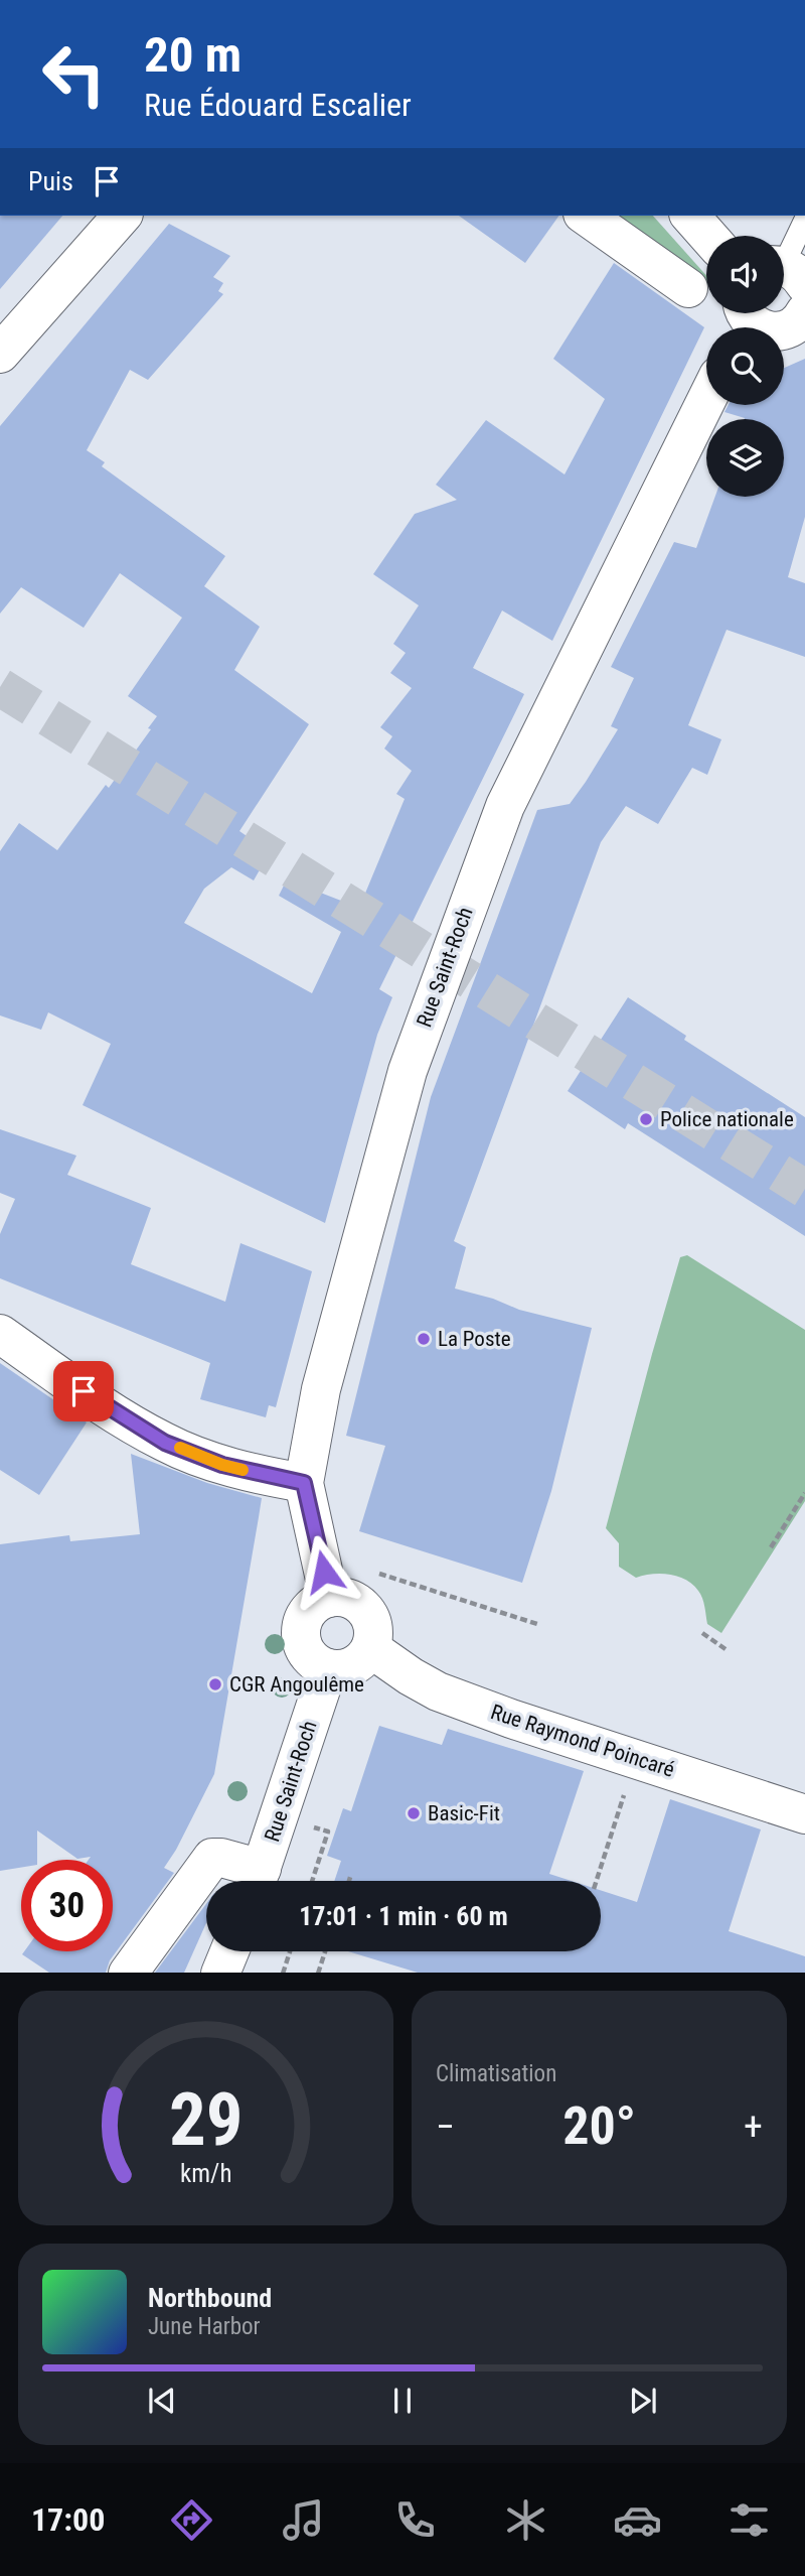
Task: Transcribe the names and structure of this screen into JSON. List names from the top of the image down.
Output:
{
  "streets": {
    "street": ["Rue Saint-Roch", "Rue Raymond Poincaré"]
  },
  "crossings": [
    ["Rue Saint-Roch", "Rue Raymond Poincaré"]
  ],
  "places": [
    "Police nationale",
    "La Poste",
    "CGR Angoulême",
    "Basic-Fit"
  ],
  "page": {
    "turn": ["20 m", "Rue Édouard Escalier"],
    "then": "Puis",
    "limit": "30",
    "trip": "17:01 · 1 min · 60 m",
    "tile": "Climatisation",
    "heat": ["−", "20°", "+"],
    "song": ["Northbound", "June Harbor"],
    "tabs": "17:00",
    "gauge": ["29", "km/h"]
  }
}
